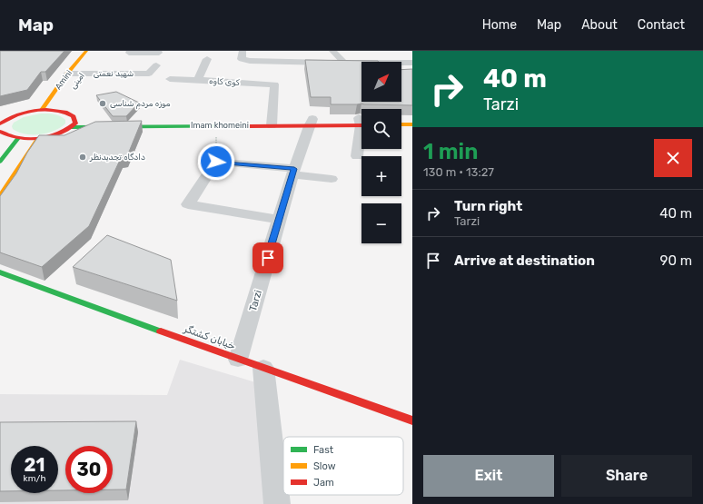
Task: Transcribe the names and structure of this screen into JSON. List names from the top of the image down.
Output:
{
  "streets": {
    "main road": [
      "Amini",
      "امینی",
      "Imam khomeini",
      "خیابان کشتگر"
    ],
    "street": ["شهید نعمتی", "کوی کاوه", "Tarzi"]
  },
  "crossings": [
    ["شهید نعمتی", "Amini"],
    ["شهید نعمتی", "امینی"],
    ["کوی کاوه", "Imam khomeini"],
    ["Imam khomeini", "Tarzi"],
    ["Tarzi", "خیابان کشتگر"]
  ],
  "places": ["موزه مردم شناسی", "دادگاه تجدیدنظر"],
  "legend": ["Fast", "Slow", "Jam"],
  "north": "top right",
  "page": {
    "header": "Map",
    "nav": [
      "Home",
      "Map",
      "About",
      "Contact"
    ],
    "turn": ["40 m", "Tarzi"],
    "map_buttons": ["+", "−"],
    "heading": ["1 min", "130 m · 13:27"],
    "list": [
      {
        "name": "Turn right",
        "note": "Tarzi",
        "value": "40 m"
      },
      {
        "name": "Arrive at destination",
        "value": "90 m"
      }
    ],
    "speed": "21 km/h",
    "limit": "30",
    "buttons": ["Exit", "Share"]
  }
}
